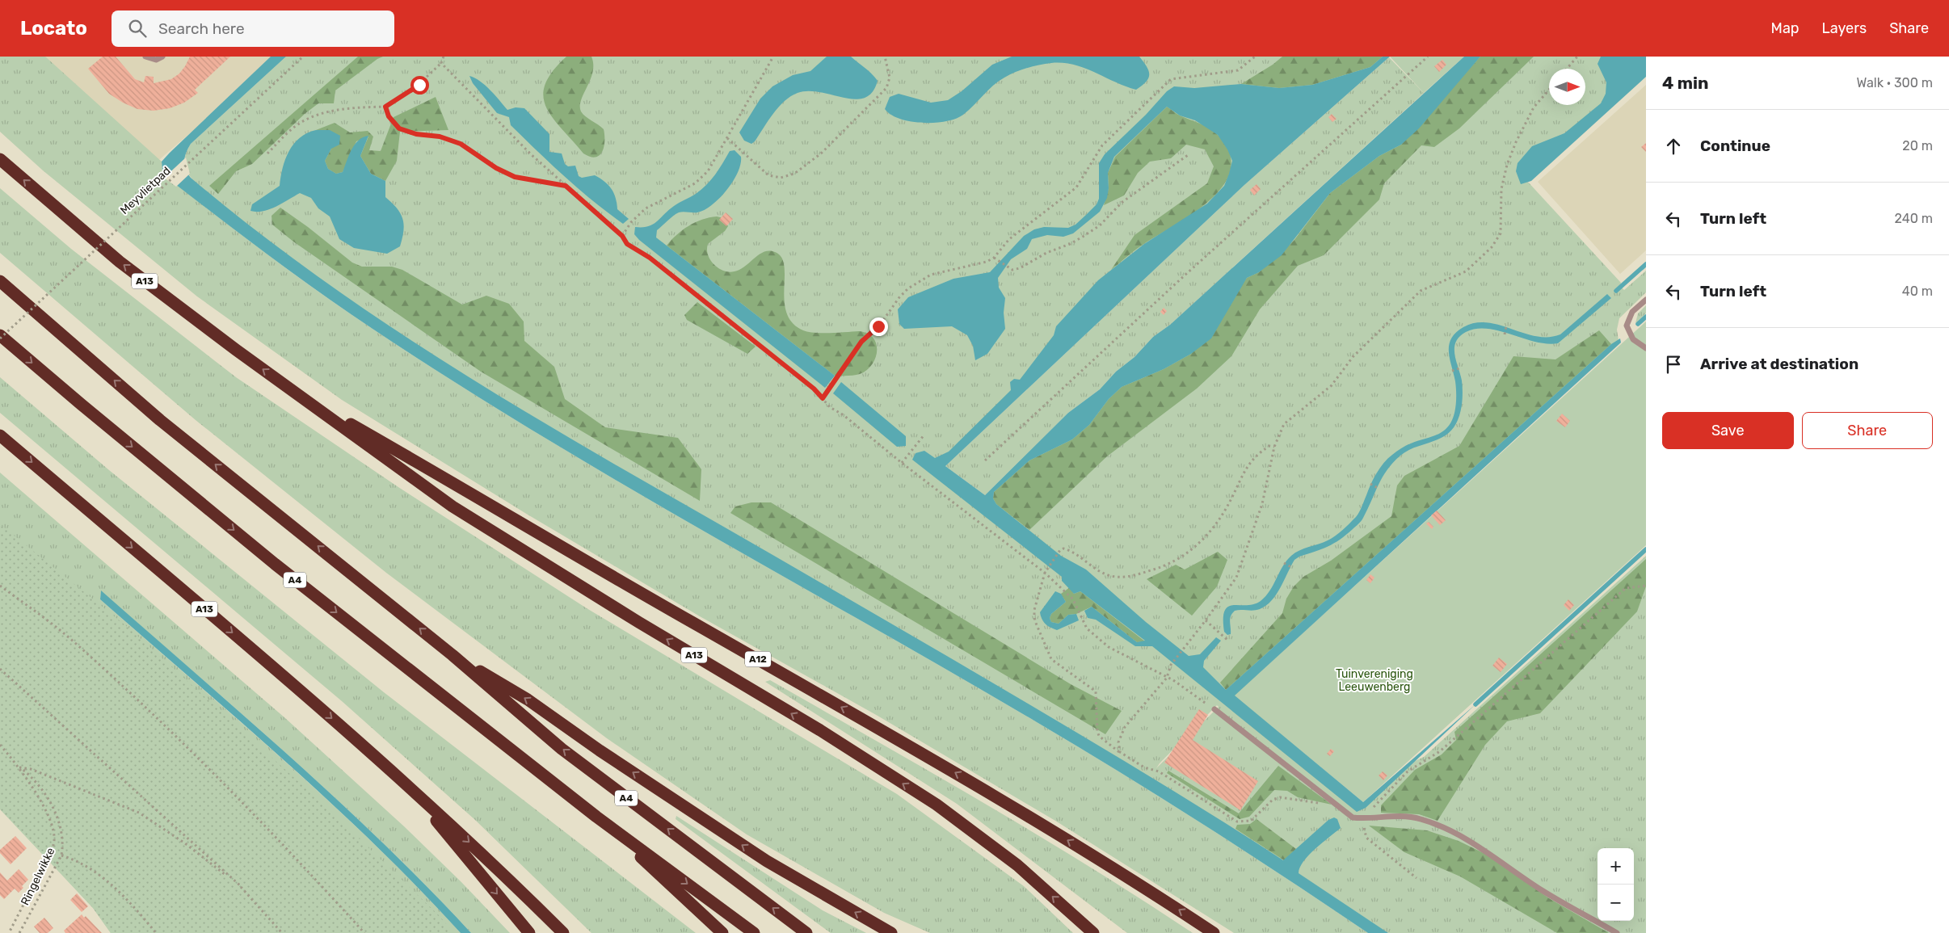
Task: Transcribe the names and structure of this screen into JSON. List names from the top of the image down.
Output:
{
  "streets": {
    "highway": ["A13", "A4", "A12"],
    "path": ["Meyvlietpad", "Ringelwikke"]
  },
  "crossings": [
    ["A13", "A12"]
  ],
  "parks": ["Tuinvereniging Leeuwenberg"],
  "north": "right",
  "page": {
    "header": "Locato",
    "search": "Search here",
    "nav": ["Map", "Layers", "Share"],
    "heading": ["4 min", "Walk · 300 m"],
    "list": [
      ["Continue", "20 m"],
      ["Turn left", "240 m"],
      ["Turn left", "40 m"],
      "Arrive at destination"
    ],
    "buttons": ["Save", "Share"],
    "map_buttons": ["+", "−"]
  }
}
